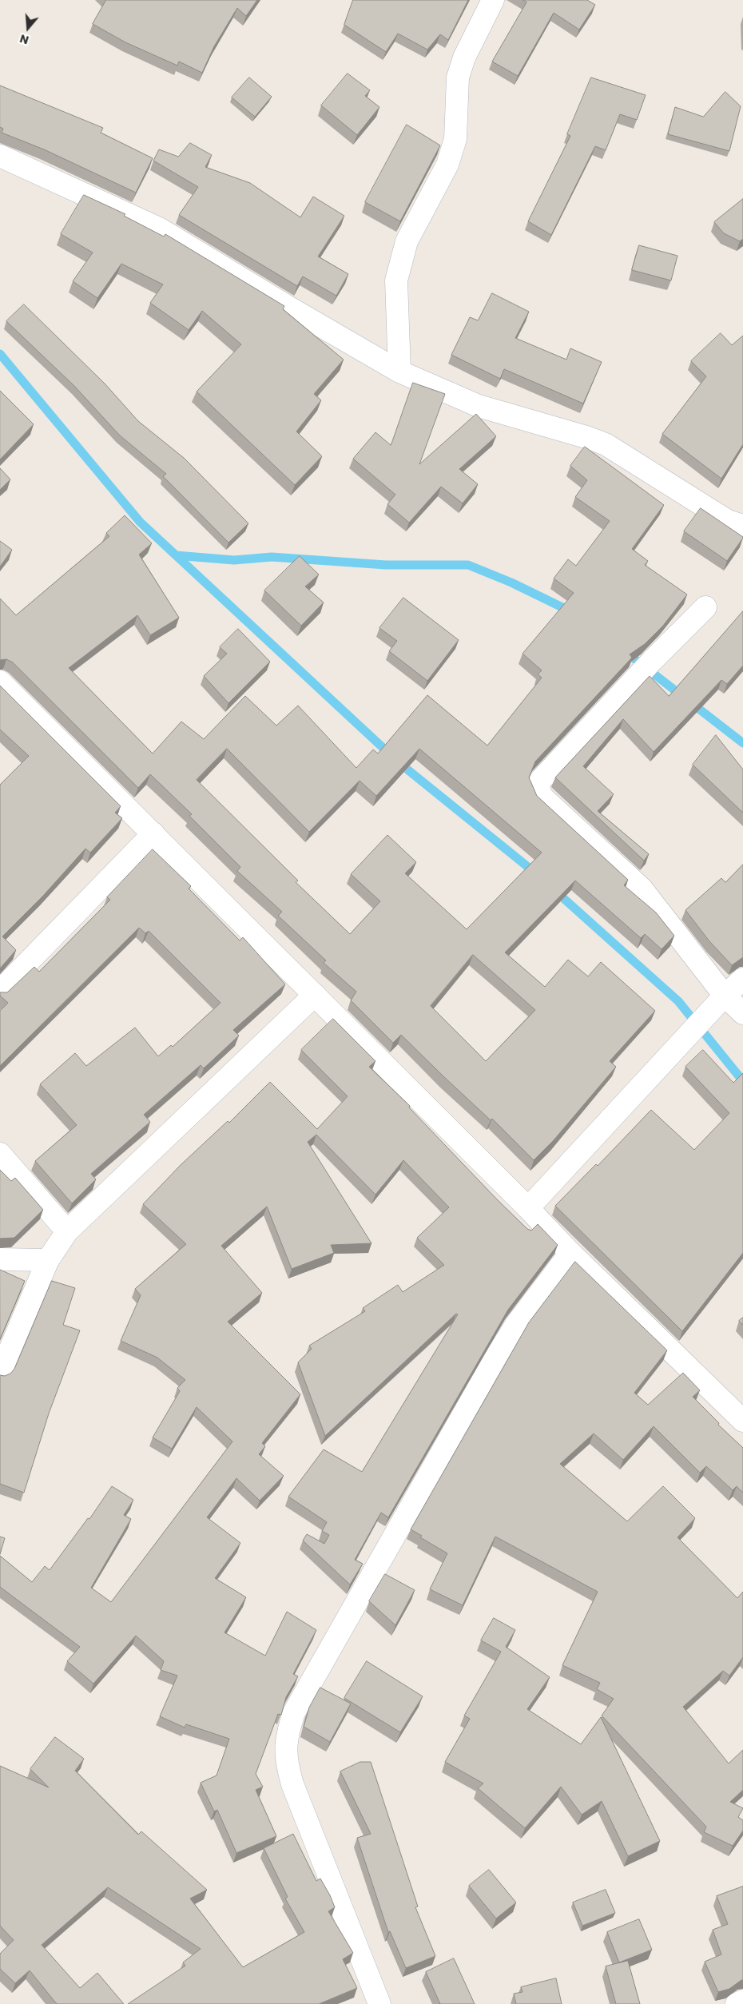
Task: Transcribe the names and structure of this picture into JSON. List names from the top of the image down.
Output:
{
  "north": "bottom"
}
